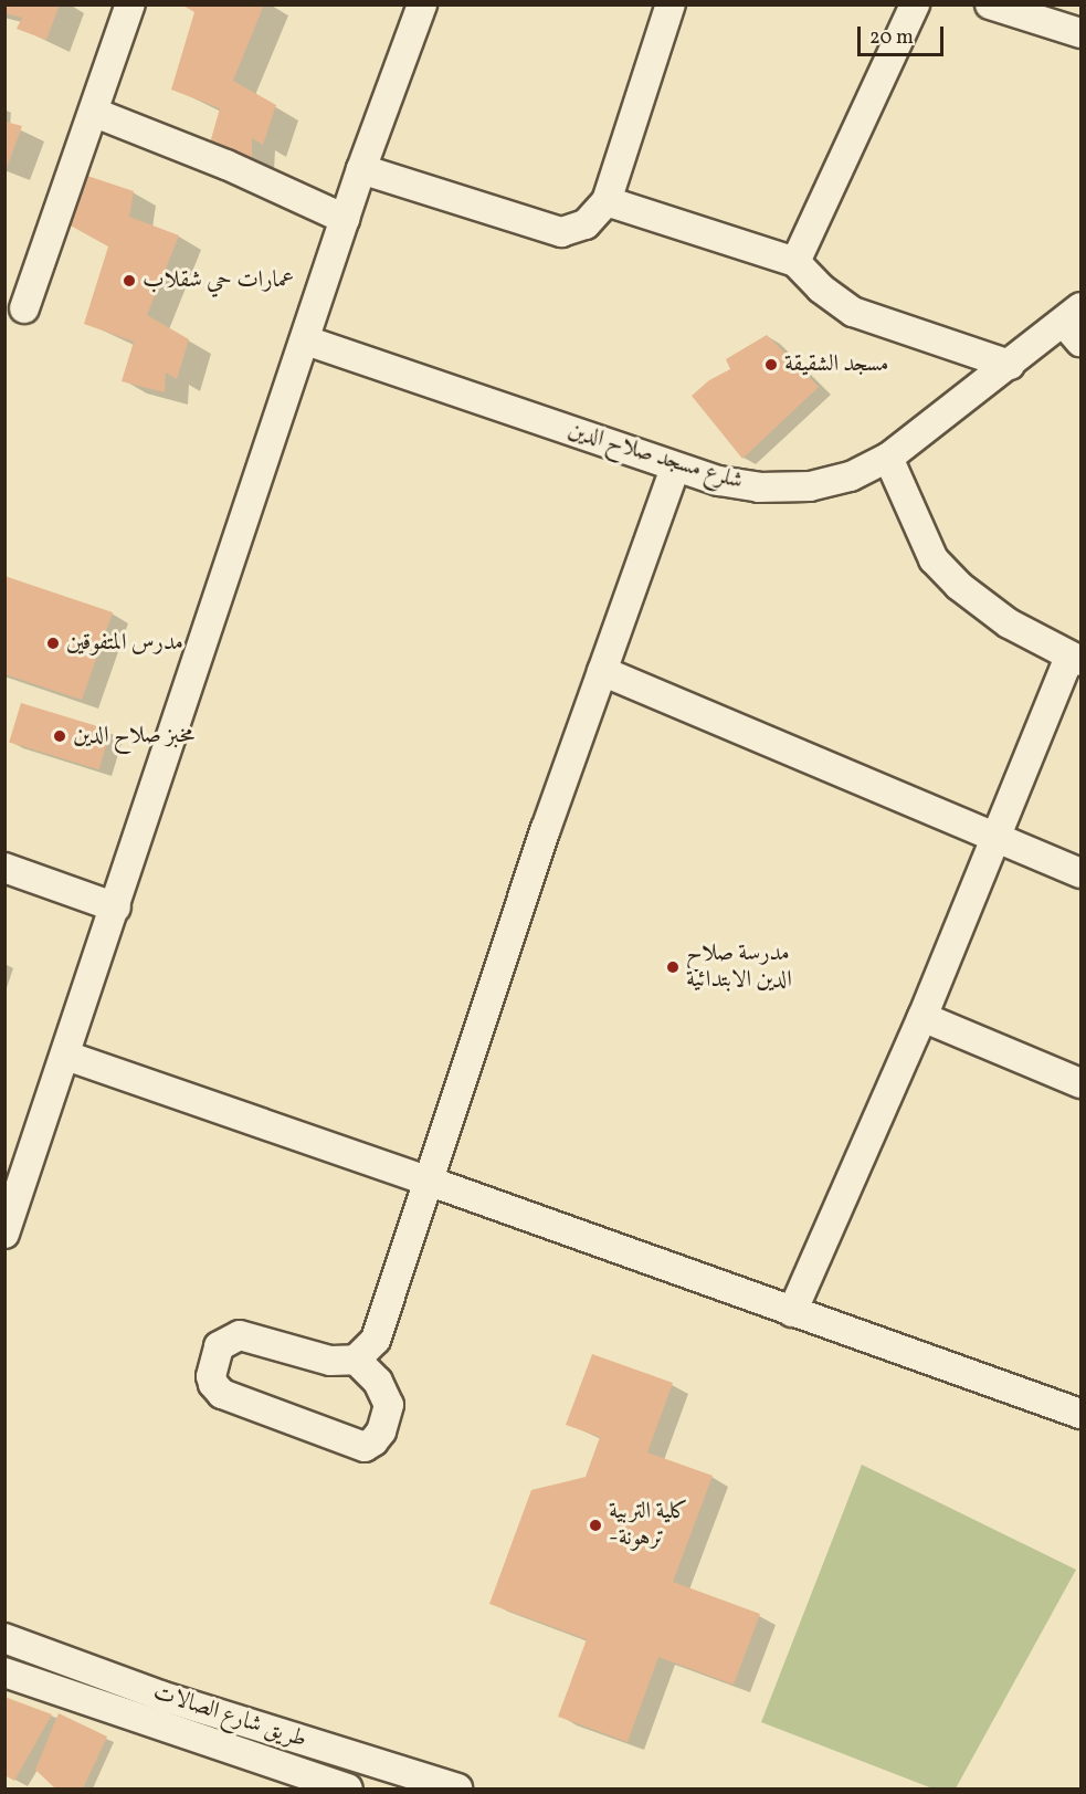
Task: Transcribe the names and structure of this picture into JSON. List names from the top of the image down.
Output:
{
  "streets": {
    "street": ["شلرع مسجد صلاح الدين", "طريق شارع الصالات"]
  },
  "places": [
    "عمارات حي شقلاب",
    "مسجد الشقيقة",
    "مدرس المتفوقين",
    "مخبز صلاح الدين",
    "مدرسة صلاح الدين الابتدائية",
    "كلية التربية -ترهونة"
  ],
  "scale_bar": "20 m"
}
